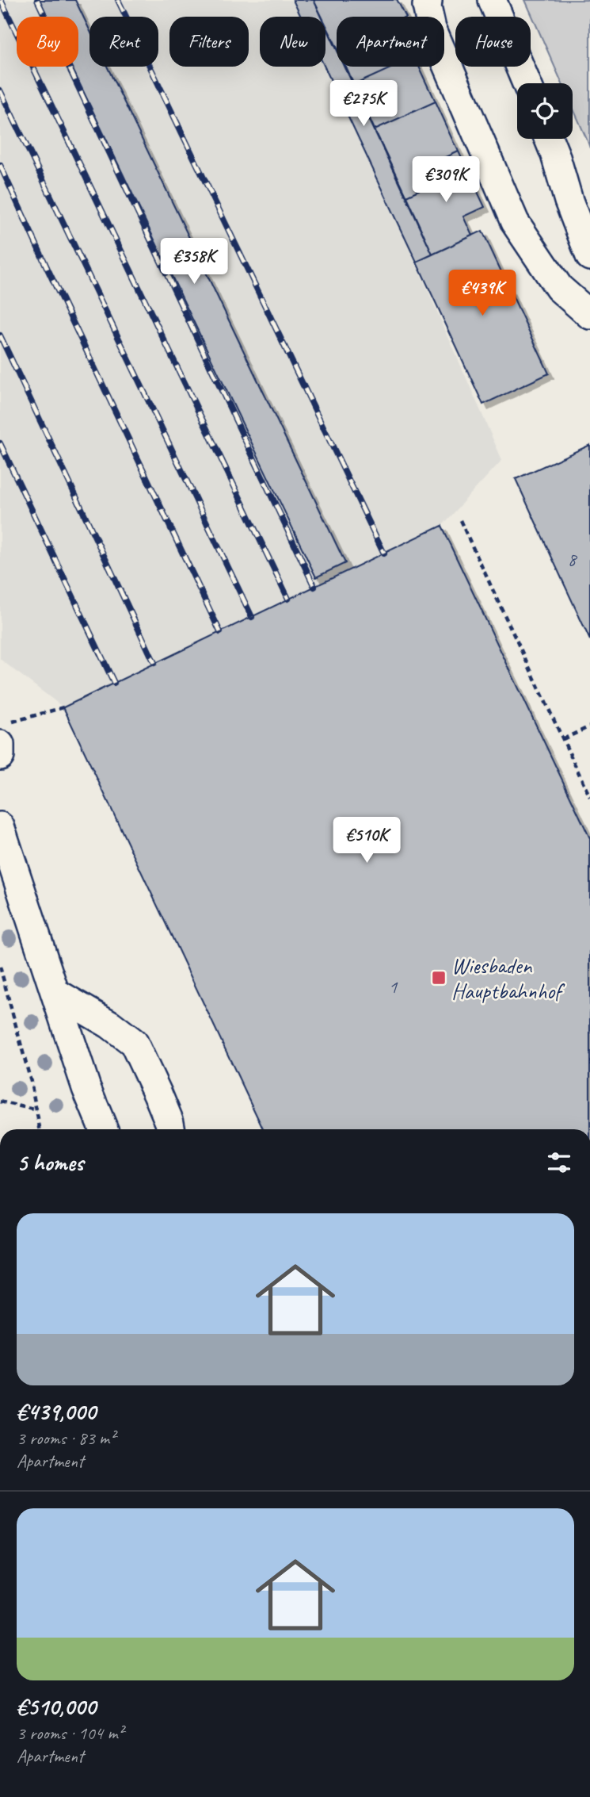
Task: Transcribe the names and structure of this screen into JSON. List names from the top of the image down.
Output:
{
  "places": {
    "transit": ["Wiesbaden Hauptbahnhof"]
  },
  "house_numbers": ["8", "1"],
  "page": {
    "chip": [
      "Buy",
      "Rent",
      "Filters",
      "New",
      "Apartment",
      "House"
    ],
    "price": [
      "€275K",
      "€309K",
      "€358K",
      "€439K",
      "€510K"
    ],
    "heading": "5 homes",
    "list": [
      {
        "name": "€439,000",
        "note": "3 rooms · 83 m² · Apartment"
      },
      {
        "name": "€510,000",
        "note": "3 rooms · 104 m² · Apartment"
      }
    ]
  }
}
